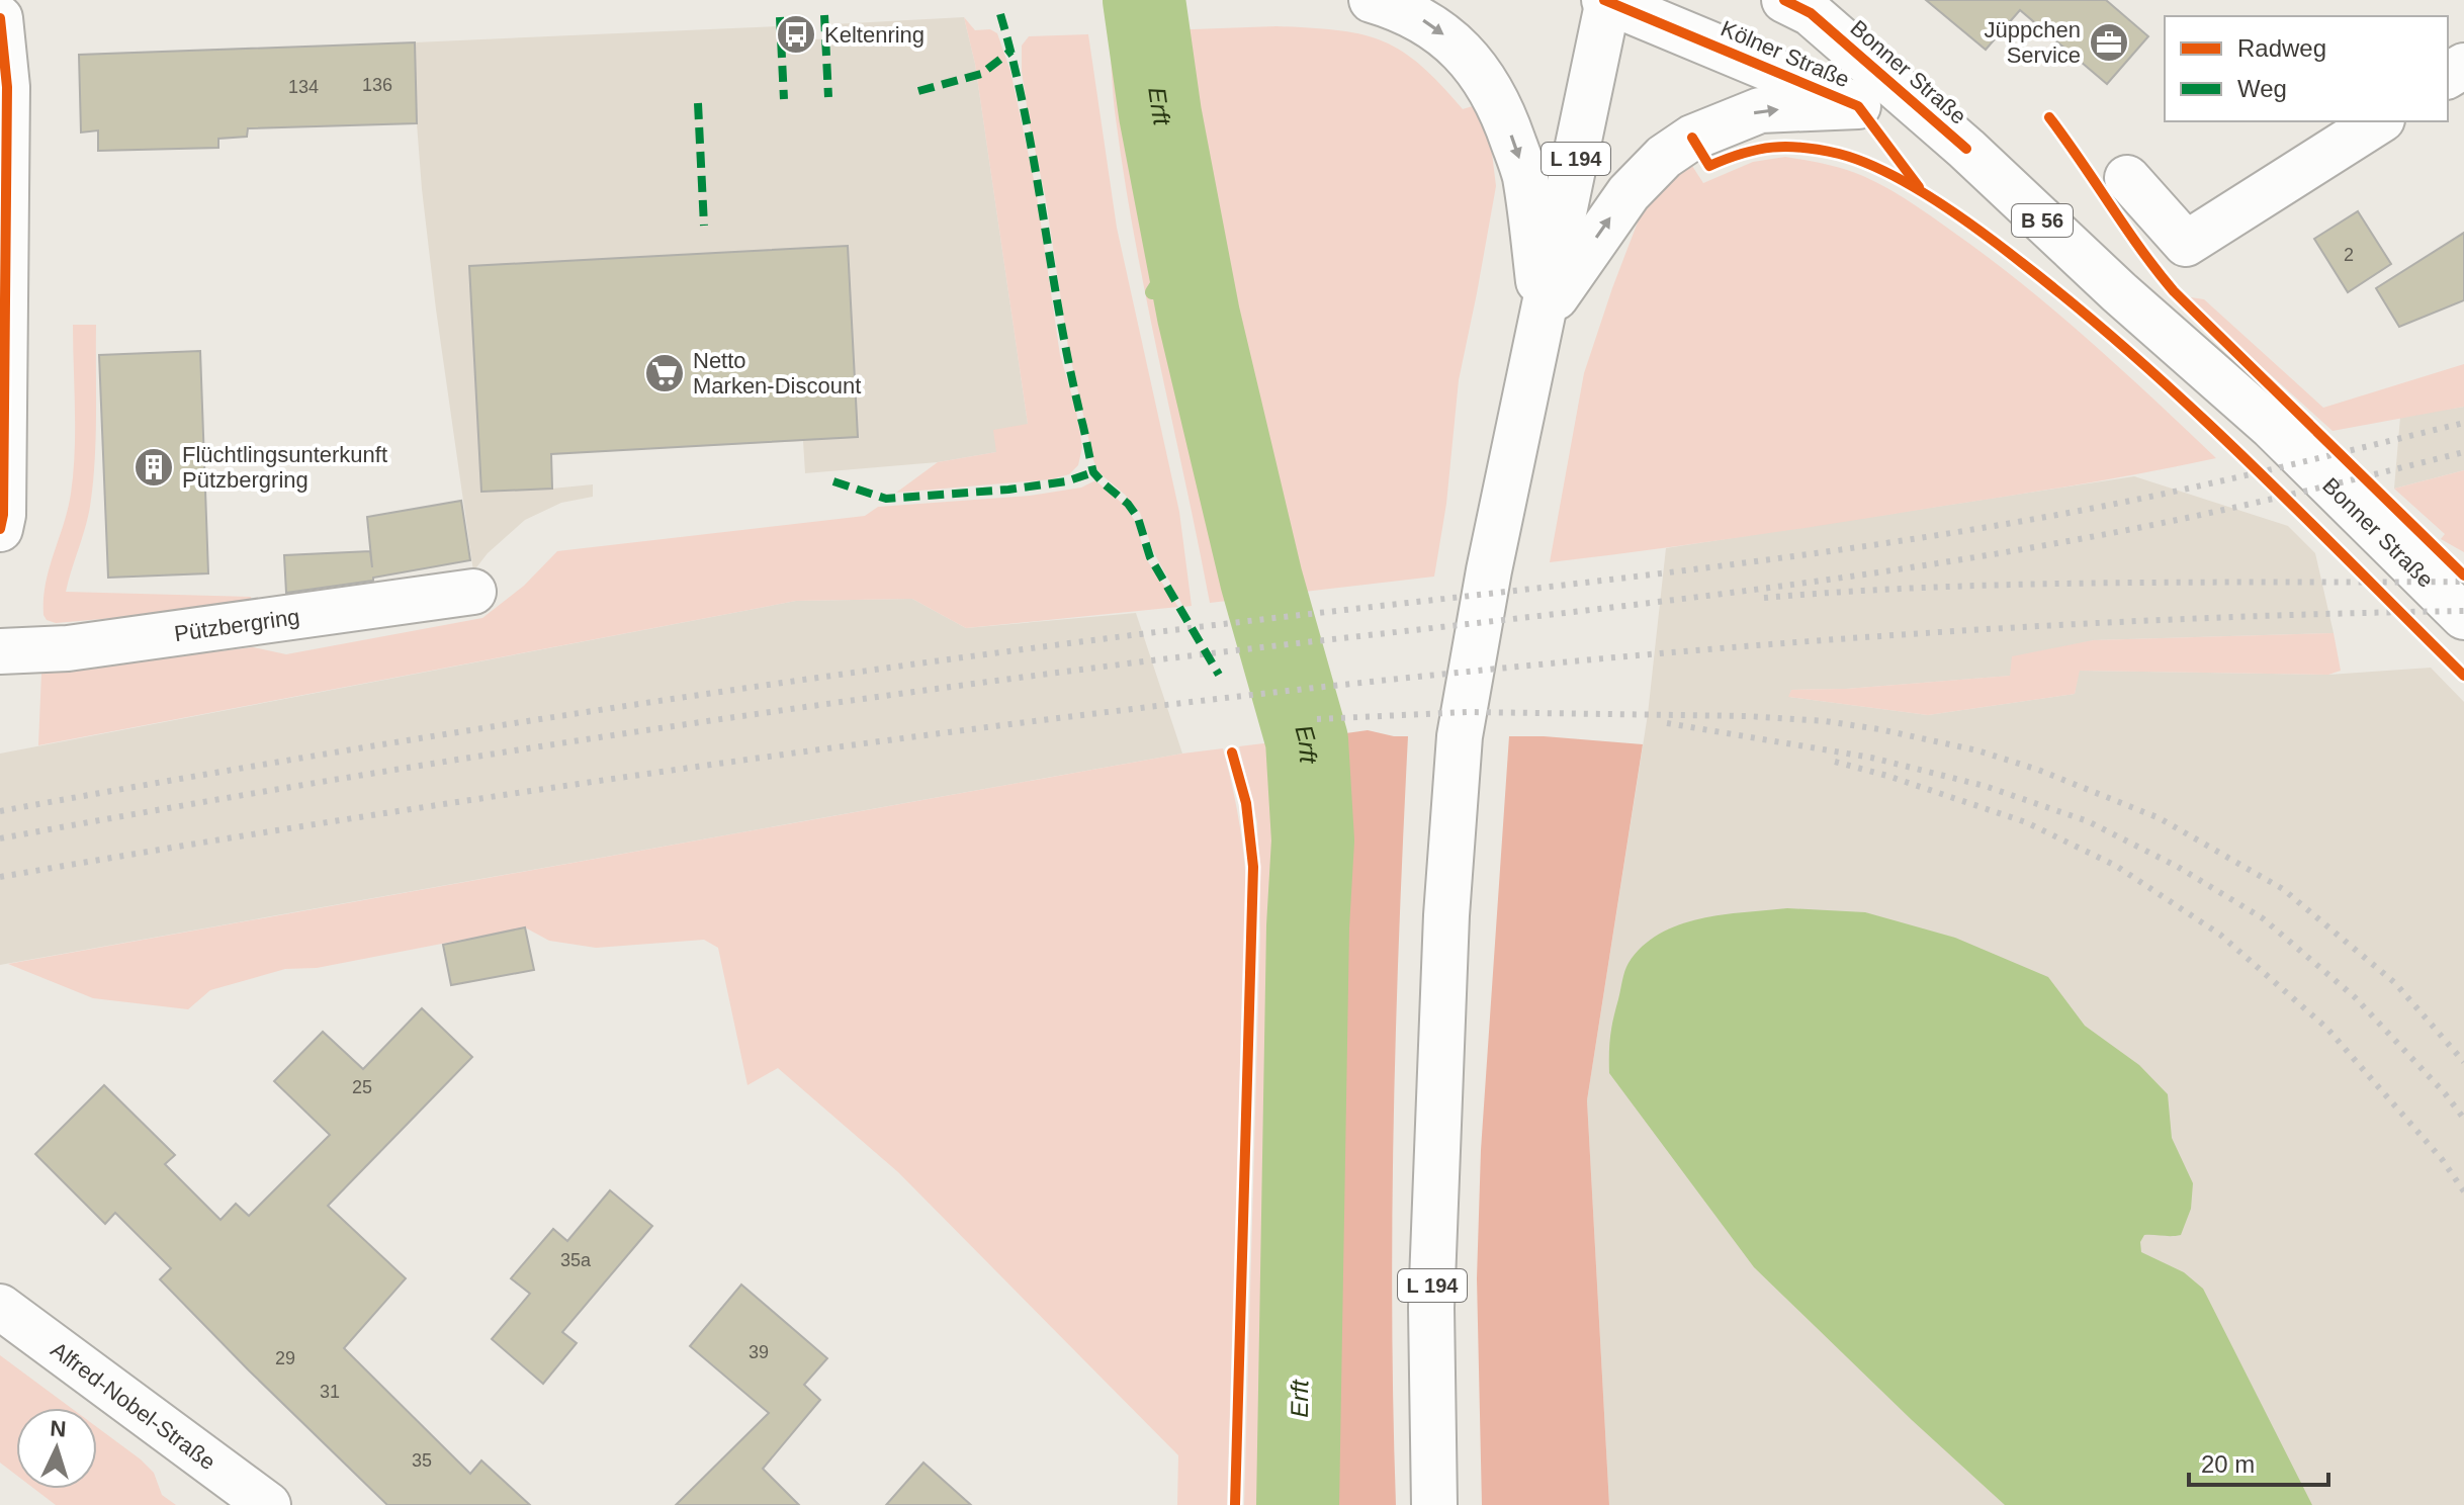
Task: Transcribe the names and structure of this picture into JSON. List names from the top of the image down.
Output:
{
  "streets": {
    "main road": [
      "Kölner Straße",
      "Bonner Straße",
      "L 194",
      "B 56",
      "Pützbergring",
      "Alfred-Nobel-Straße"
    ]
  },
  "crossings": [
    ["Kölner Straße", "Bonner Straße"],
    ["Kölner Straße", "L 194"]
  ],
  "water": ["Erft"],
  "places": {
    "bus stop": ["Keltenring"],
    "office": ["Jüppchen Service"],
    "supermarket": ["Netto Marken-Discount"],
    "building": ["Flüchtlingsunterkunft Pützbergring"]
  },
  "house_numbers": [
    "136",
    "134",
    "2",
    "25",
    "35a",
    "39",
    "29",
    "31",
    "35"
  ],
  "legend": ["Radweg", "Weg"],
  "scale_bar": "20 m",
  "north": "top"
}
